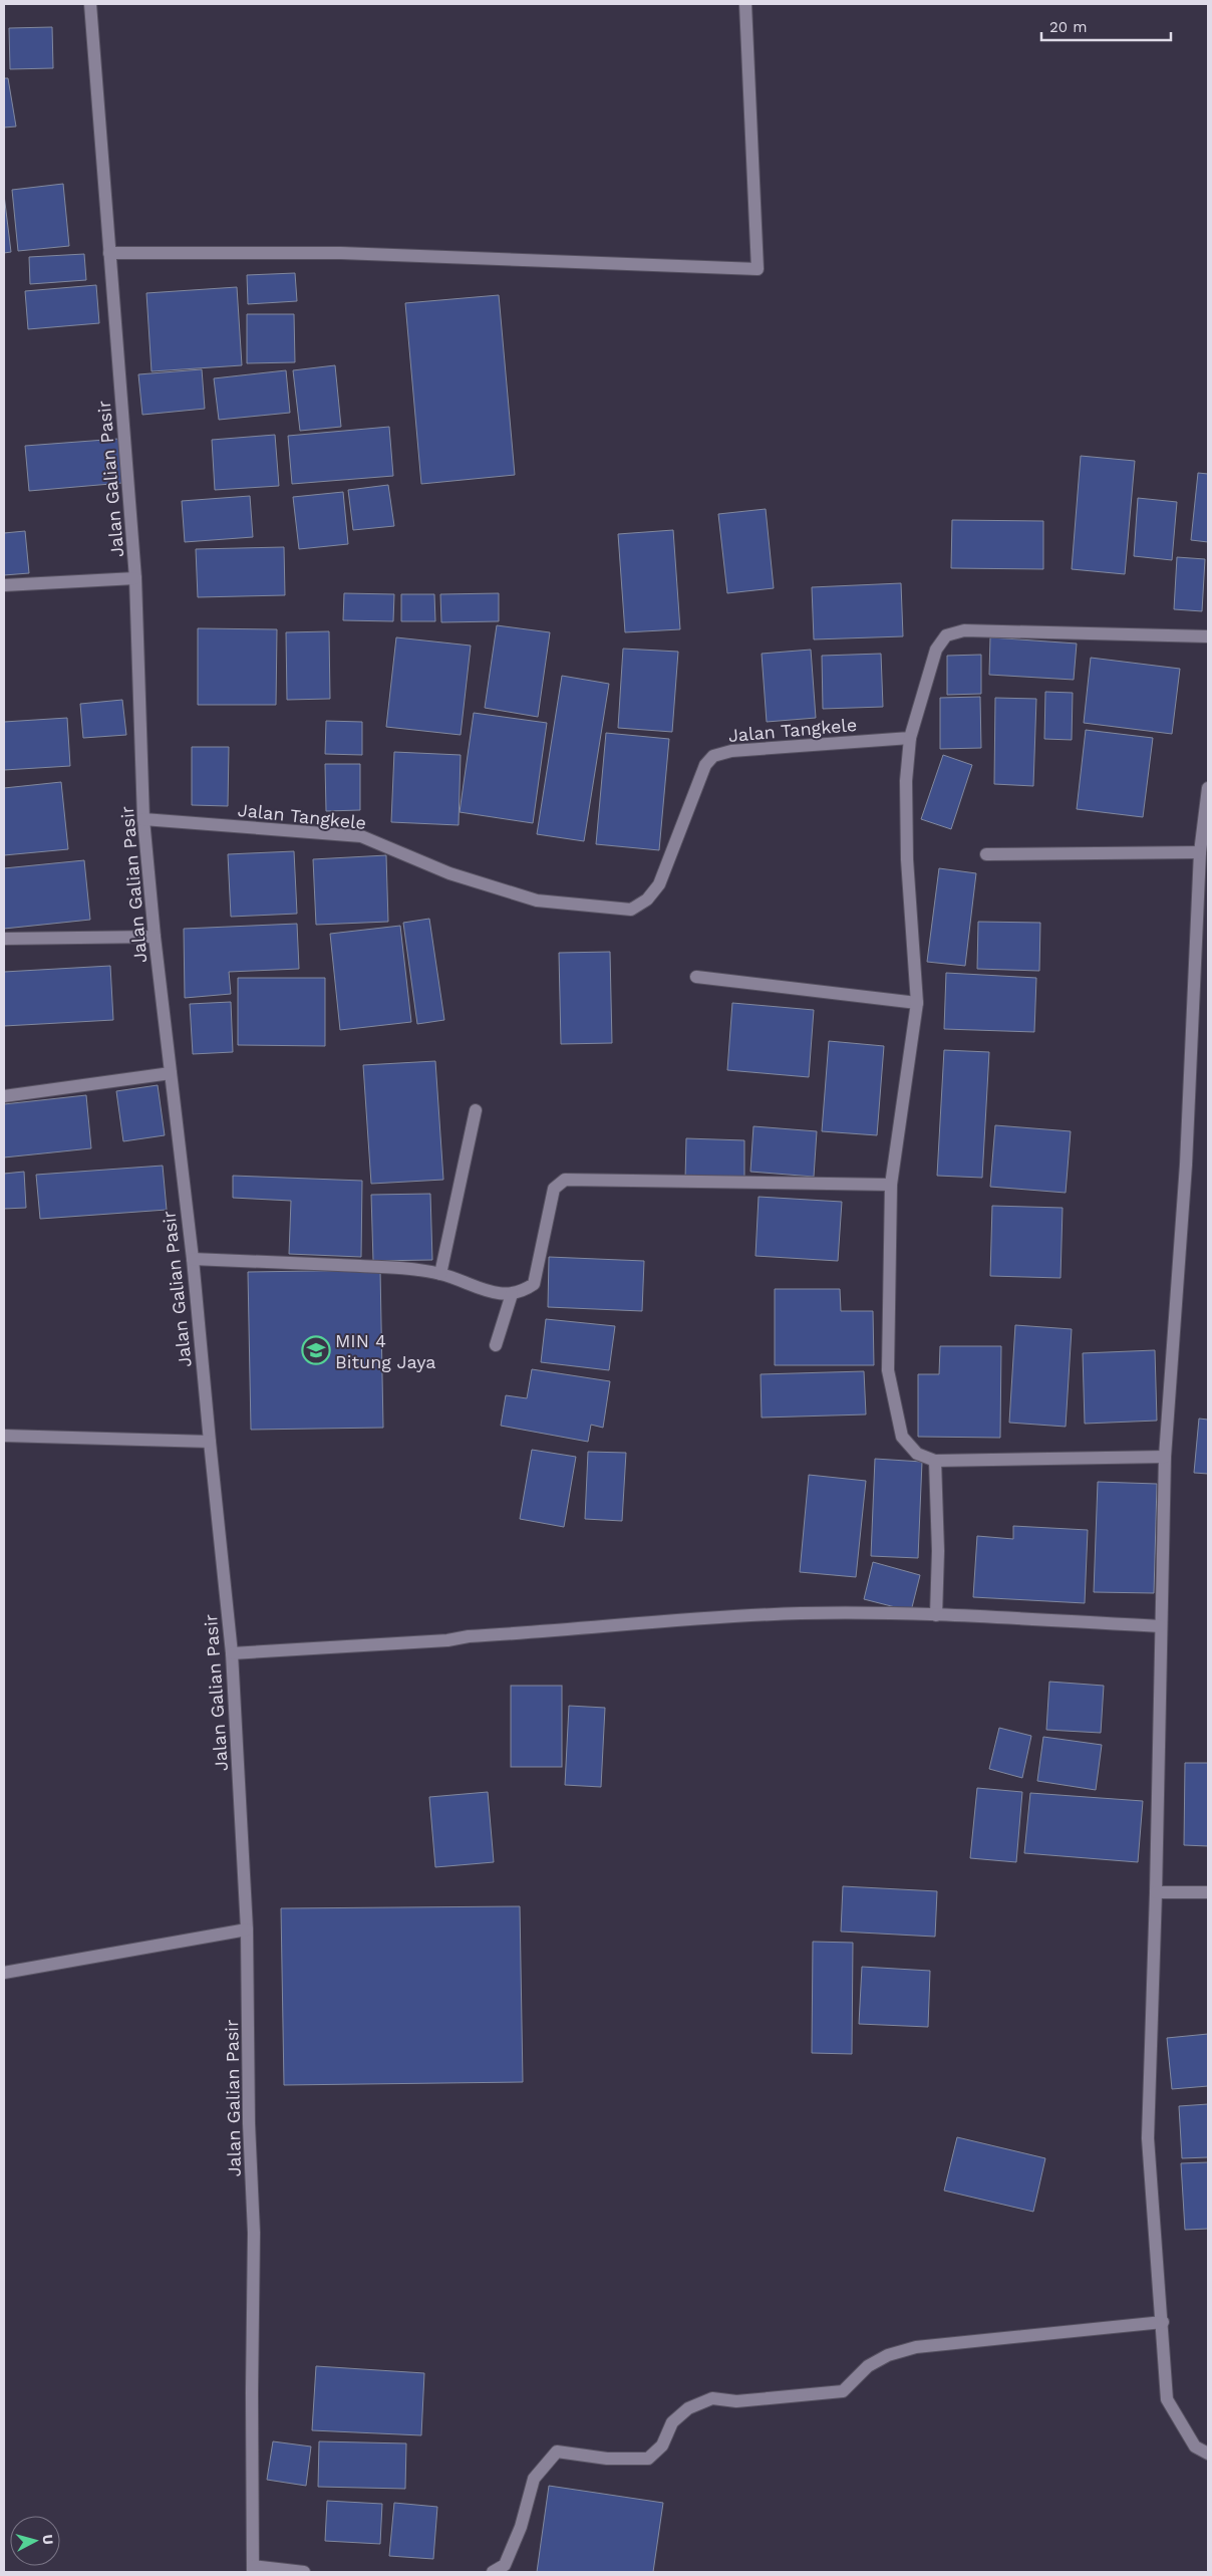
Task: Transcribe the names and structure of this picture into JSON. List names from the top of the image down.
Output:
{
  "streets": {
    "street": ["Jalan Galian Pasir", "Jalan Tangkele"]
  },
  "crossings": [
    ["Jalan Galian Pasir", "Jalan Tangkele"]
  ],
  "places": {
    "school or university": ["MIN 4 Bitung Jaya"]
  },
  "scale_bar": "20 m",
  "north": "right"
}
